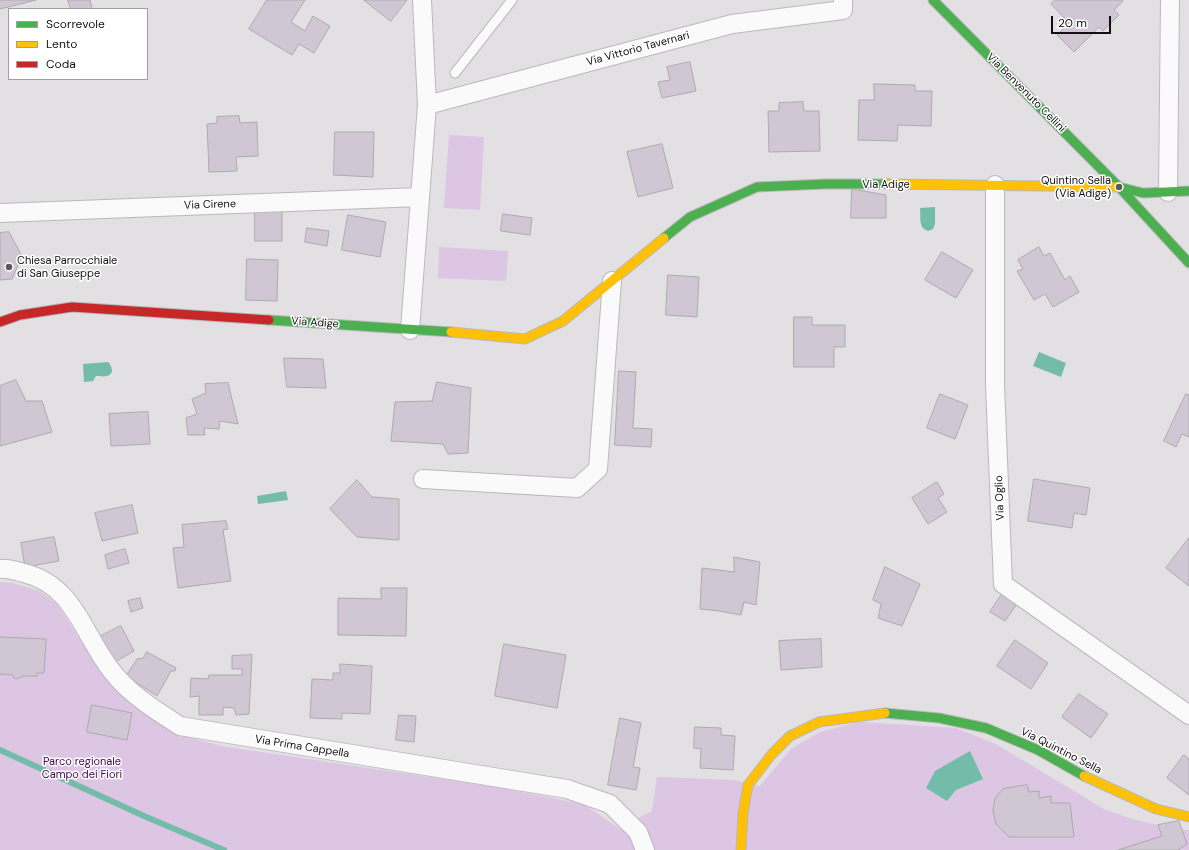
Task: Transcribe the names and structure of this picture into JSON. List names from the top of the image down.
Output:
{
  "streets": {
    "street": [
      "Via Vittorio Tavernari",
      "Via Benvenuto Cellini",
      "Via Adige",
      "Via Cirene",
      "Via Oglio",
      "Via Prima Cappella",
      "Via Quintino Sella"
    ]
  },
  "crossings": [
    ["Via Benvenuto Cellini", "Via Adige"],
    ["Via Adige", "Via Oglio"]
  ],
  "parks": ["Parco regionale Campo dei Fiori"],
  "places": ["Quintino Sella (Via Adige)", "Chiesa Parrocchiale di San Giuseppe"],
  "legend": ["Scorrevole", "Lento", "Coda"],
  "scale_bar": "20 m"
}
